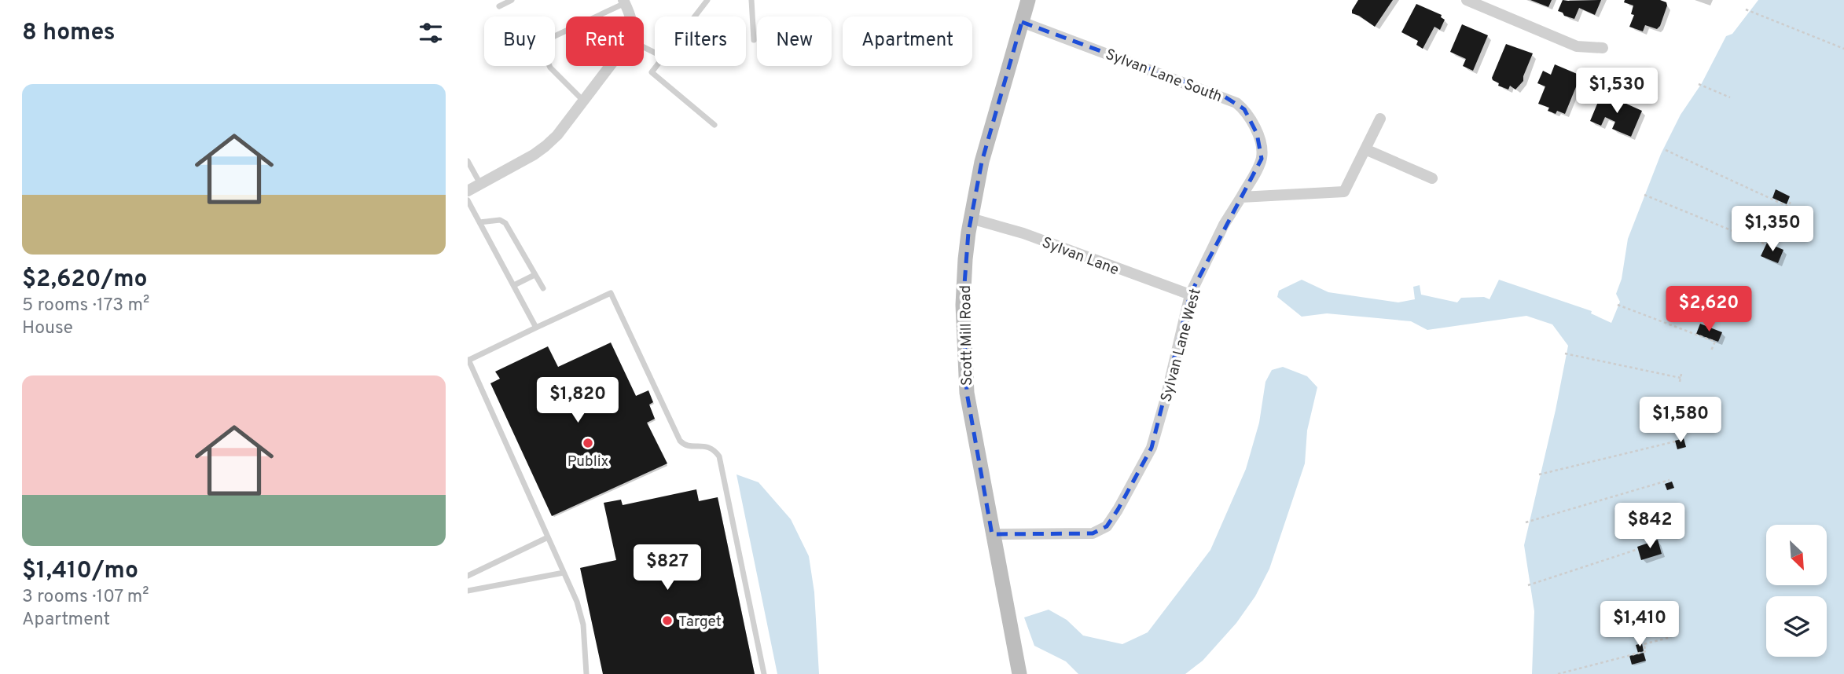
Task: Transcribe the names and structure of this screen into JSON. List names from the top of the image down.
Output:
{
  "streets": {
    "street": [
      "Sylvan Lane South",
      "Sylvan Lane",
      "Scott Mill Road",
      "Sylvan Lane West"
    ]
  },
  "crossings": [
    ["Sylvan Lane South", "Scott Mill Road"],
    ["Sylvan Lane South", "Sylvan Lane West"],
    ["Sylvan Lane", "Scott Mill Road"],
    ["Sylvan Lane", "Sylvan Lane West"],
    ["Scott Mill Road", "Sylvan Lane West"]
  ],
  "places": ["Publix", "Target"],
  "north": "bottom right",
  "page": {
    "heading": "8 homes",
    "chip": [
      "Buy",
      "Rent",
      "Filters",
      "New",
      "Apartment"
    ],
    "list": [
      {
        "name": "$2,620/mo",
        "note": "5 rooms · 173 m² · House"
      },
      {
        "name": "$1,410/mo",
        "note": "3 rooms · 107 m² · Apartment"
      }
    ],
    "price": [
      "$1,530",
      "$1,350",
      "$2,620",
      "$1,820",
      "$1,580",
      "$842",
      "$827",
      "$1,410"
    ]
  }
}
